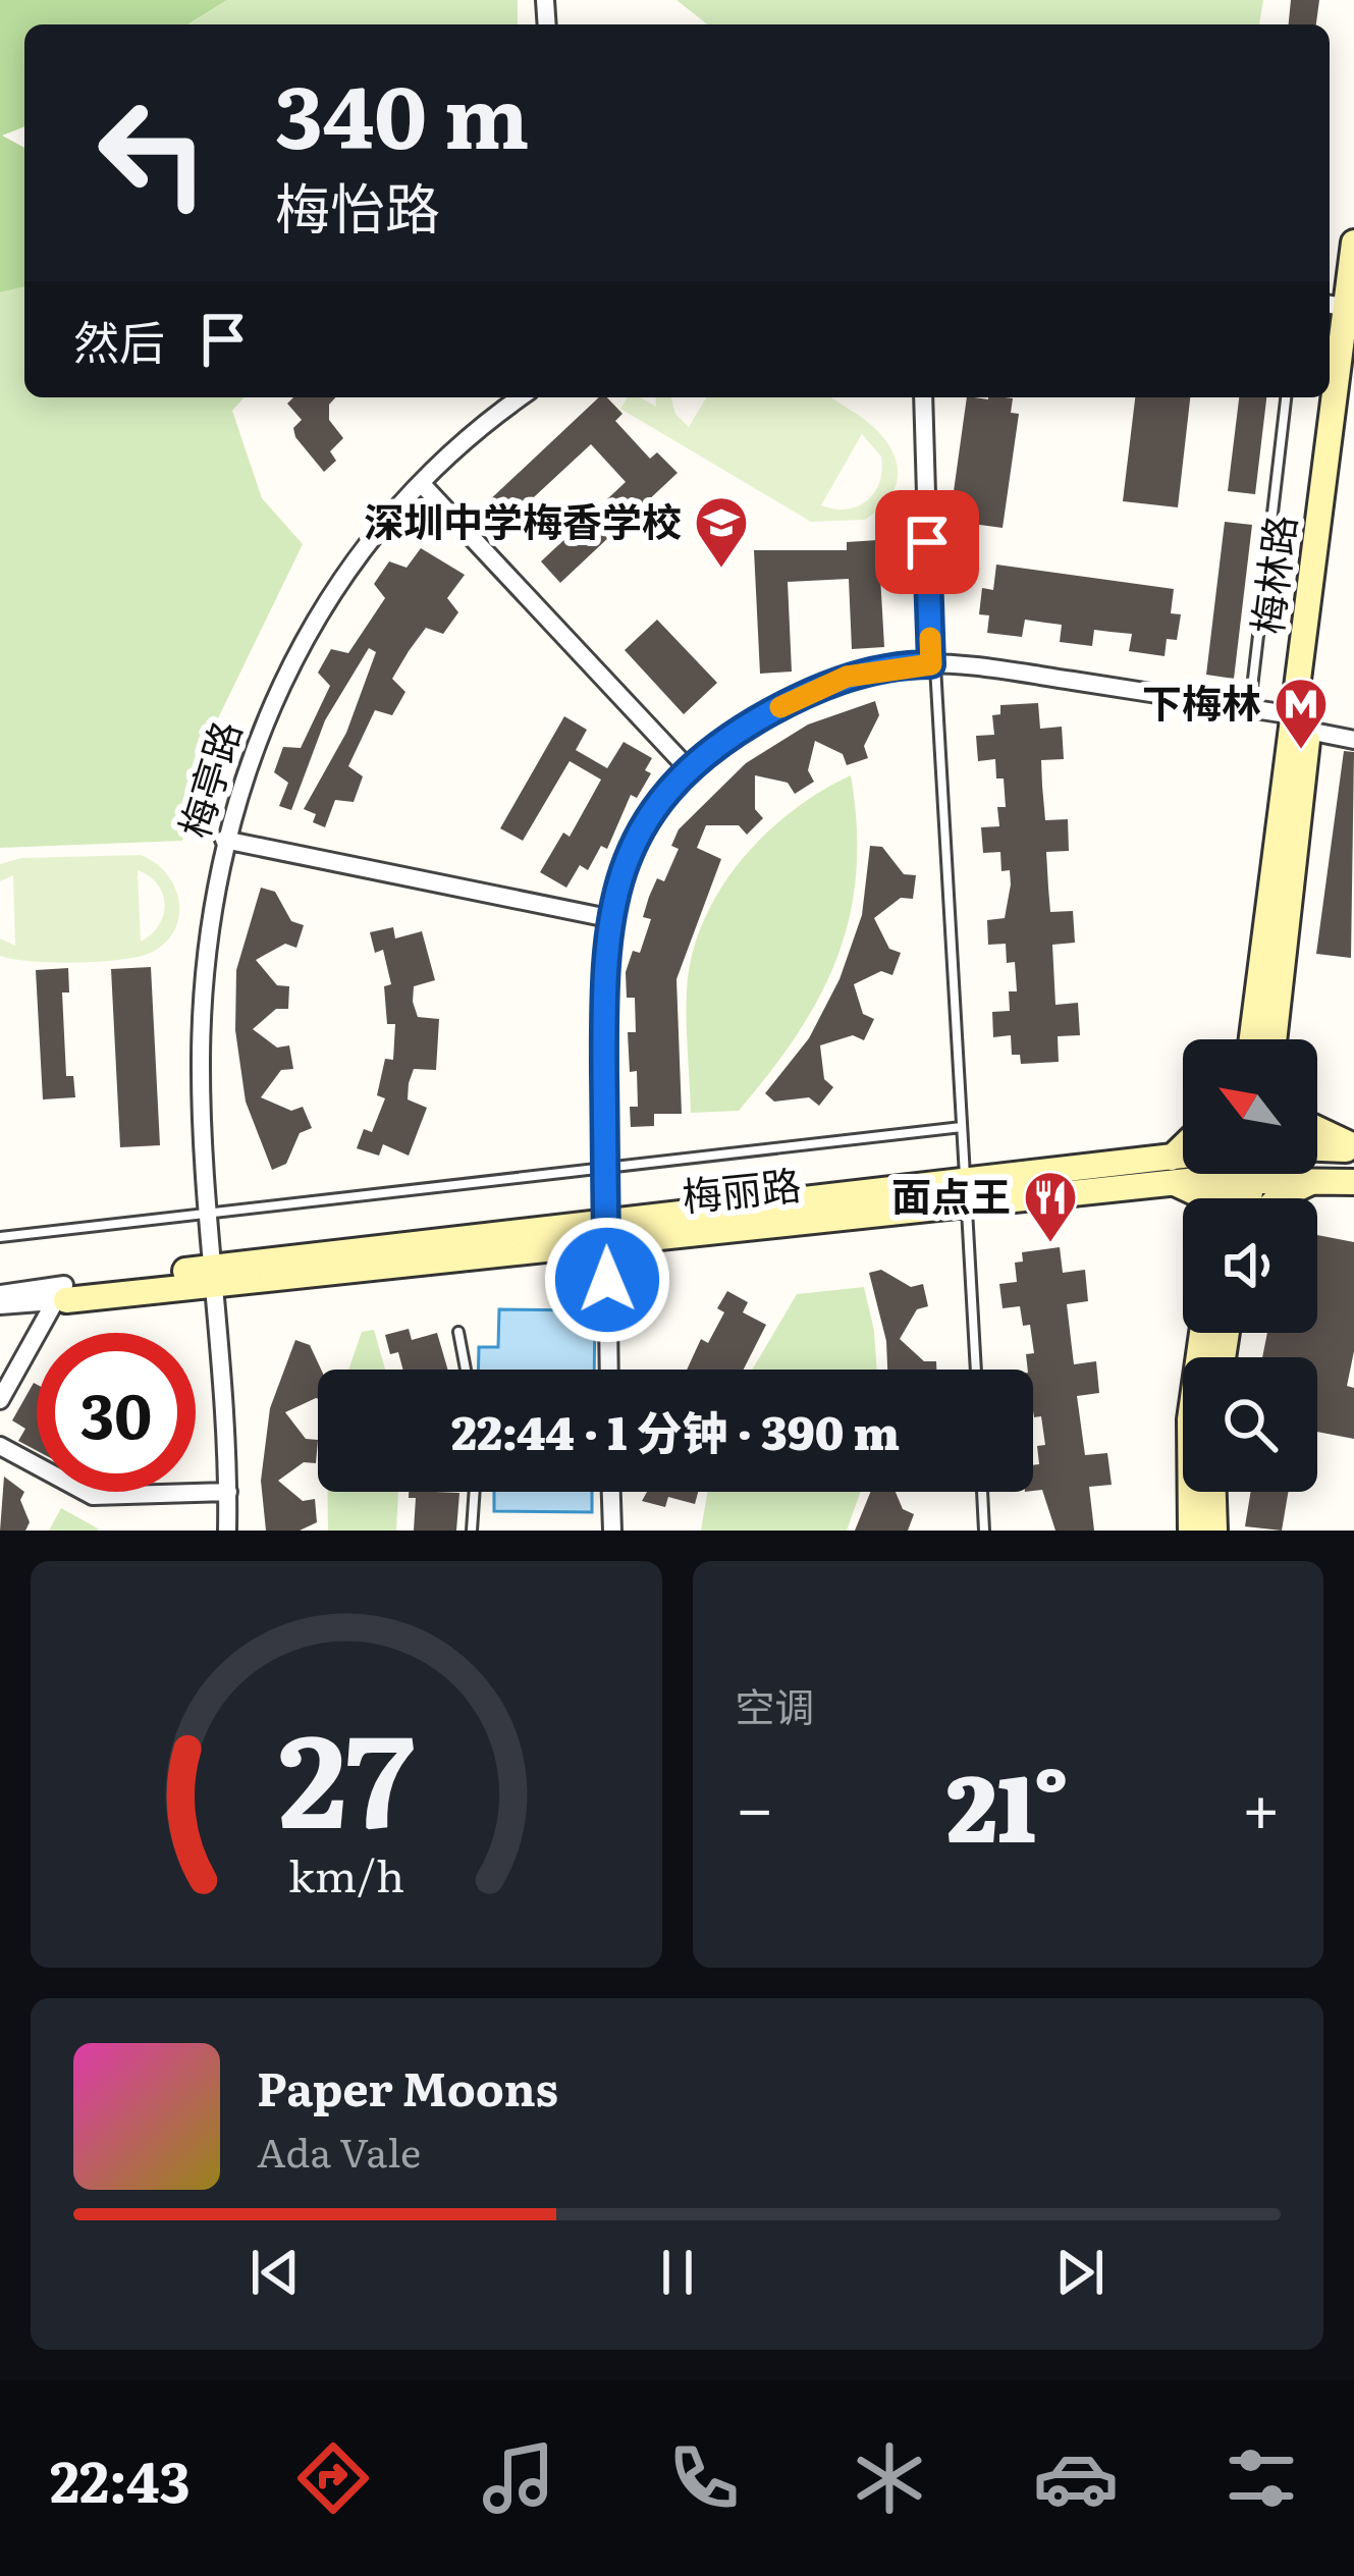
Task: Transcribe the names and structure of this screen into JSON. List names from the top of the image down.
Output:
{
  "streets": {
    "main road": ["梅林路", "梅丽路"],
    "street": ["梅亭路"]
  },
  "crossings": [
    ["梅亭路", "梅丽路"]
  ],
  "places": {
    "school or university": ["深圳中学梅香学校"],
    "metro station": ["下梅林"],
    "restaurant": ["面点王"]
  },
  "north": "top left",
  "page": {
    "turn": ["340 m", "梅怡路"],
    "then": "然后",
    "limit": "30",
    "trip": "22:44 · 1 分钟 · 390 m",
    "tile": "空调",
    "heat": ["−", "21°", "+"],
    "song": ["Paper Moons", "Ada Vale"],
    "tabs": "22:43",
    "gauge": ["27", "km/h"]
  }
}
